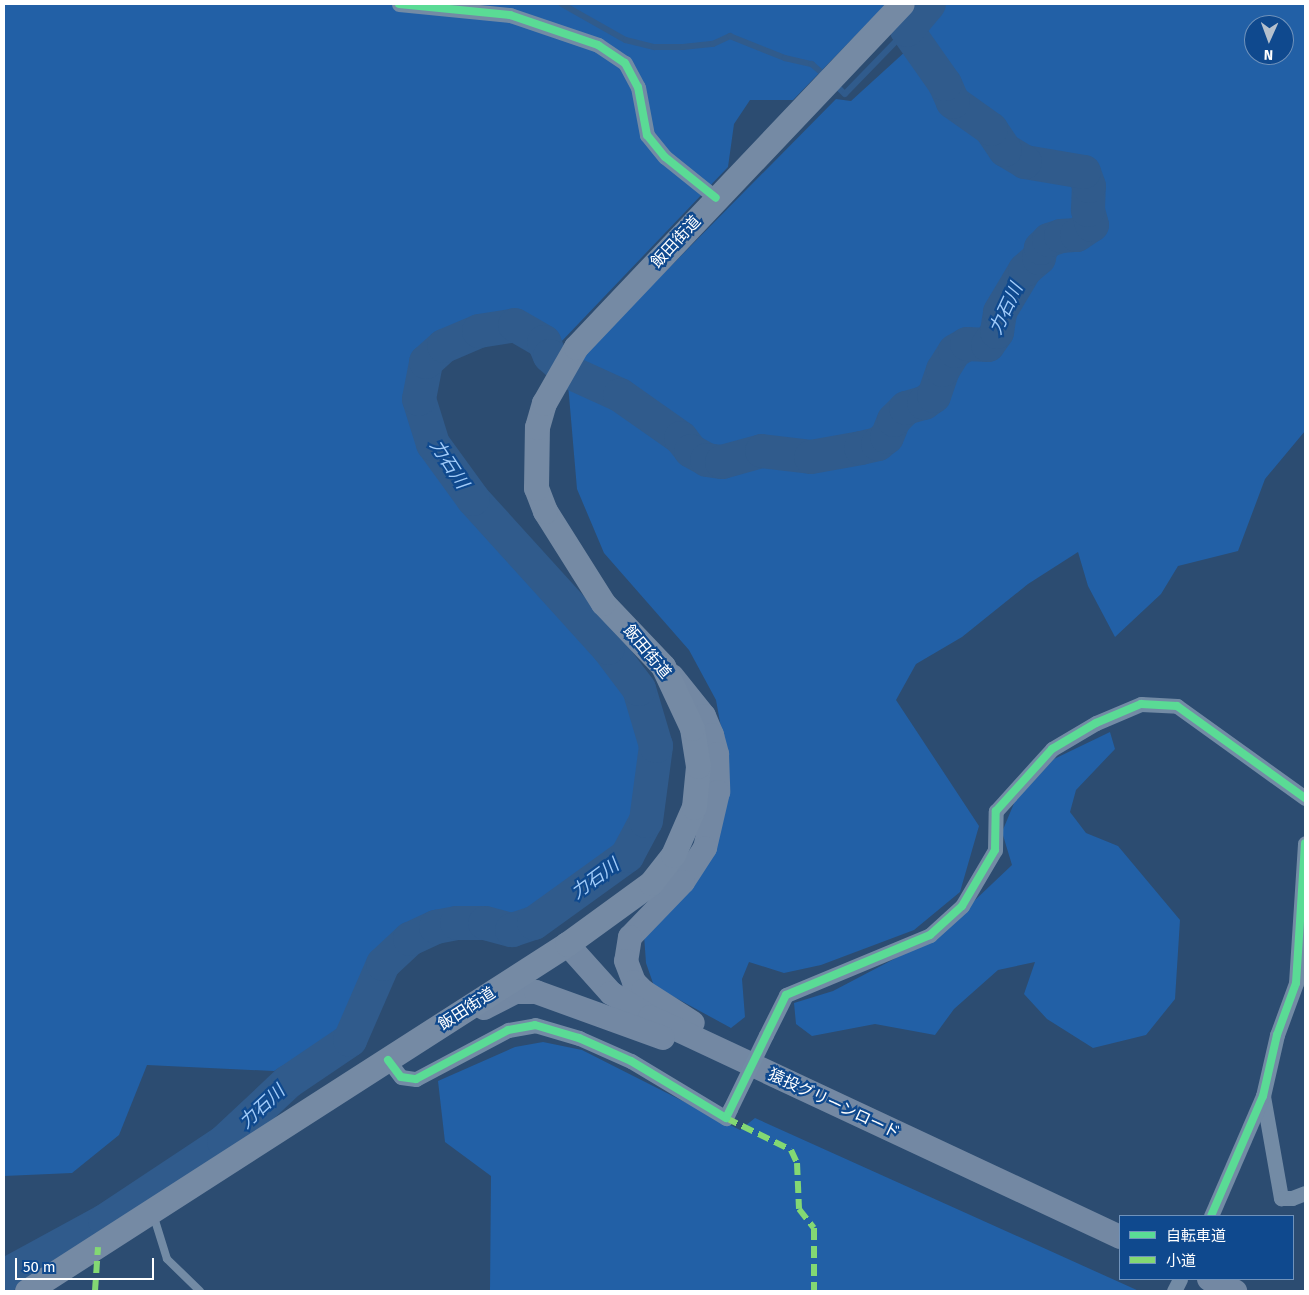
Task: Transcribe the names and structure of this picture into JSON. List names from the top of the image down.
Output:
{
  "streets": {
    "highway": ["飯田街道"],
    "main road": ["猿投グリーンロード"]
  },
  "crossings": [
    ["飯田街道", "猿投グリーンロード"]
  ],
  "water": ["力石川"],
  "legend": ["自転車道", "小道"],
  "scale_bar": "50 m",
  "north": "bottom"
}
